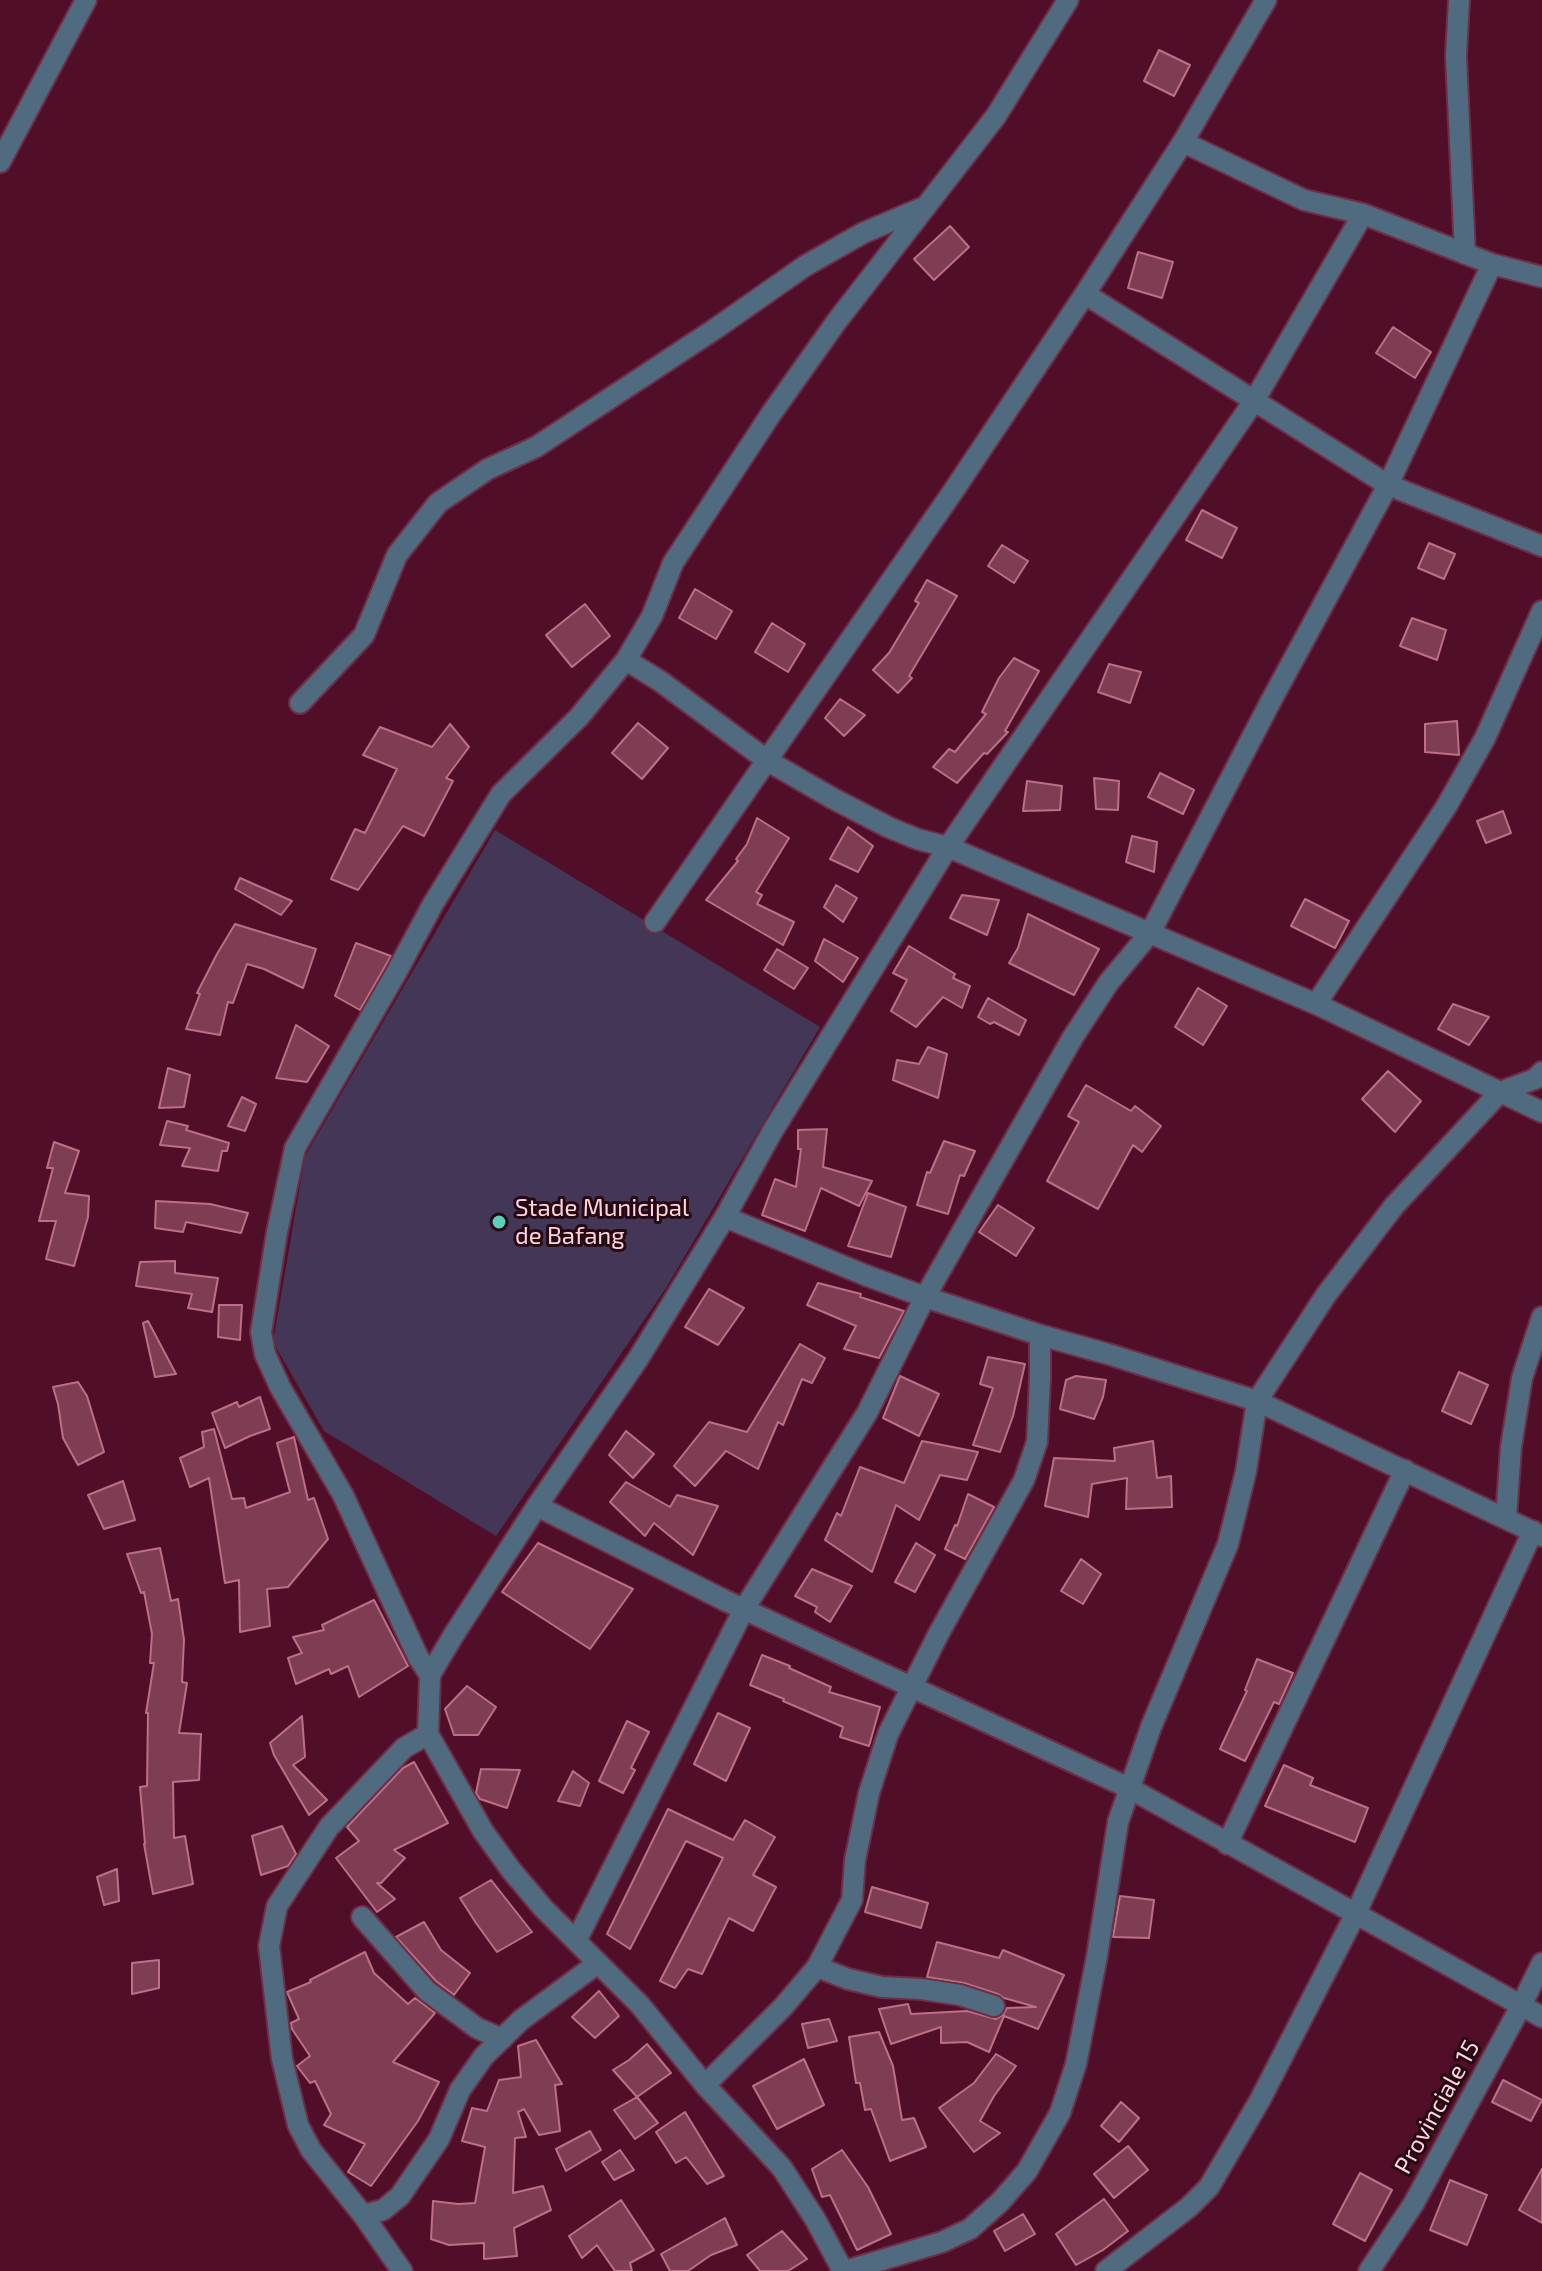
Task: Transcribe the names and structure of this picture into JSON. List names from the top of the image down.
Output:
{
  "streets": {
    "street": ["Provinciale 15"]
  },
  "places": ["Stade Municipal de Bafang"]
}
